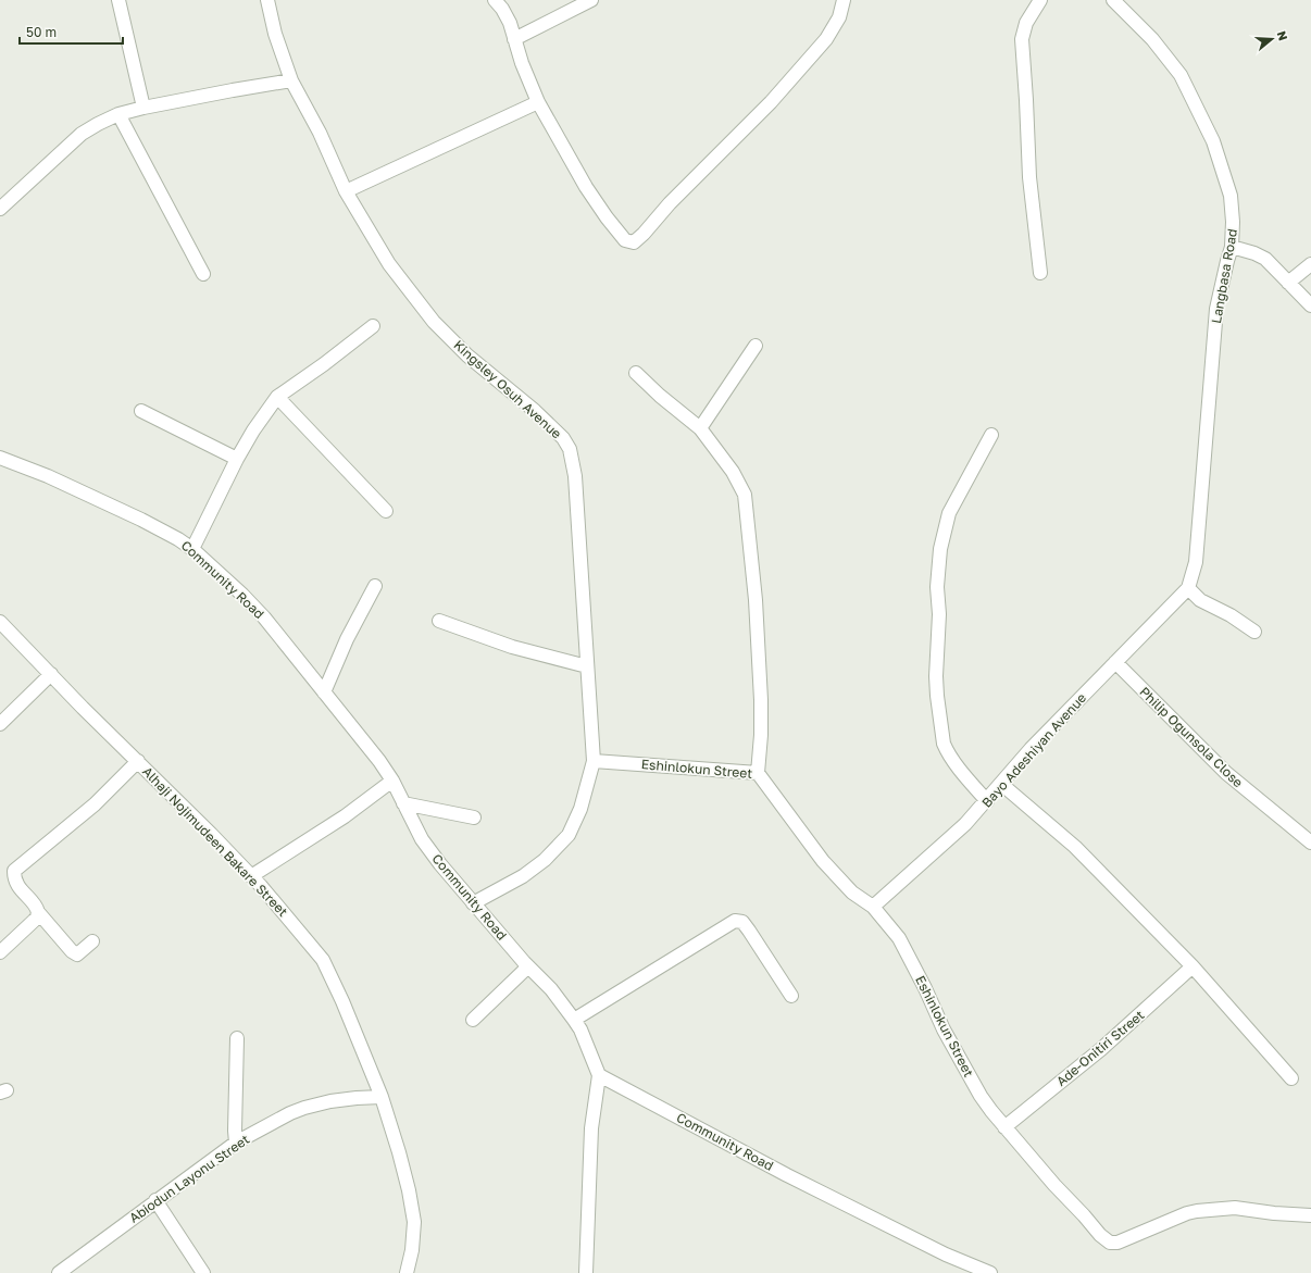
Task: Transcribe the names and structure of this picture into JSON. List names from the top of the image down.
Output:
{
  "streets": {
    "street": [
      "Langbasa Road",
      "Kingsley Osuh Avenue",
      "Community Road",
      "Philip Ogunsola Close",
      "Bayo Adeshiyan Avenue",
      "Eshinlokun Street",
      "Alhaji Nojimudeen Bakare Street",
      "Ade-Onitiri Street",
      "Abiodun Layonu Street"
    ]
  },
  "crossings": [
    ["Langbasa Road", "Bayo Adeshiyan Avenue"],
    ["Kingsley Osuh Avenue", "Community Road"],
    ["Kingsley Osuh Avenue", "Eshinlokun Street"],
    ["Philip Ogunsola Close", "Bayo Adeshiyan Avenue"],
    ["Bayo Adeshiyan Avenue", "Eshinlokun Street"],
    ["Eshinlokun Street", "Ade-Onitiri Street"],
    ["Alhaji Nojimudeen Bakare Street", "Abiodun Layonu Street"]
  ],
  "scale_bar": "50 m",
  "north": "right"
}
